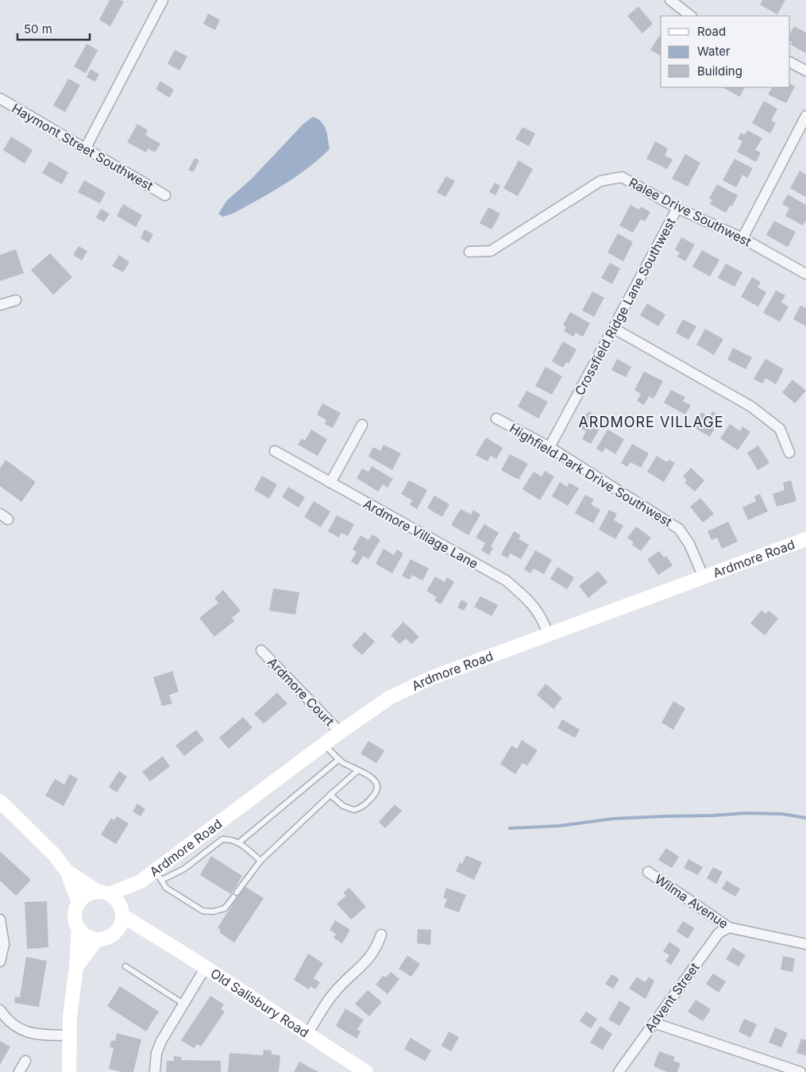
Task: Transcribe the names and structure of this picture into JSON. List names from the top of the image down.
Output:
{
  "streets": {
    "street": [
      "Haymont Street Southwest",
      "Ralee Drive Southwest",
      "Crossfield Ridge Lane Southwest",
      "Highfield Park Drive Southwest",
      "Ardmore Village Lane",
      "Ardmore Road",
      "Ardmore Court",
      "Wilma Avenue",
      "Advent Street",
      "Old Salisbury Road"
    ]
  },
  "crossings": [
    ["Ralee Drive Southwest", "Crossfield Ridge Lane Southwest"],
    ["Crossfield Ridge Lane Southwest", "Highfield Park Drive Southwest"],
    ["Highfield Park Drive Southwest", "Ardmore Road"],
    ["Ardmore Village Lane", "Ardmore Road"],
    ["Ardmore Road", "Ardmore Court"],
    ["Ardmore Road", "Old Salisbury Road"],
    ["Wilma Avenue", "Advent Street"]
  ],
  "districts": ["ARDMORE VILLAGE"],
  "legend": ["Road", "Water", "Building"],
  "scale_bar": "50 m"
}
